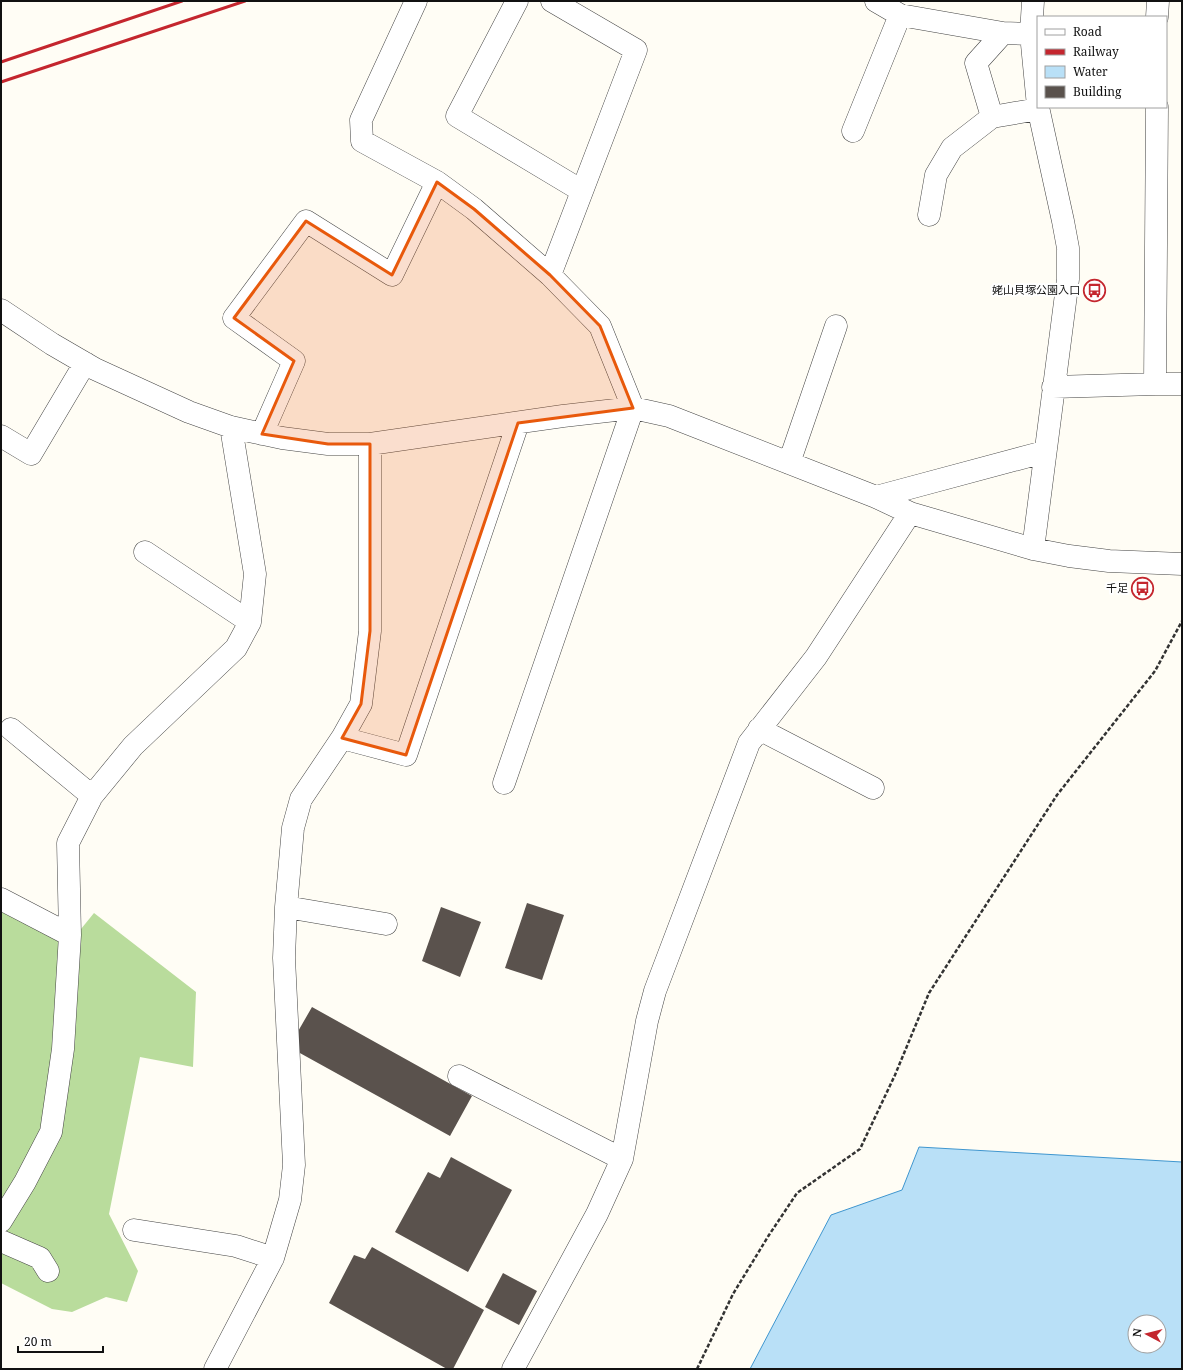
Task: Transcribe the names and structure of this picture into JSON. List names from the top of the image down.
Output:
{
  "places": {
    "bus stop": ["姥山貝塚公園入口", "千足"]
  },
  "legend": [
    "Road",
    "Railway",
    "Water",
    "Building"
  ],
  "scale_bar": "20 m",
  "north": "left"
}
